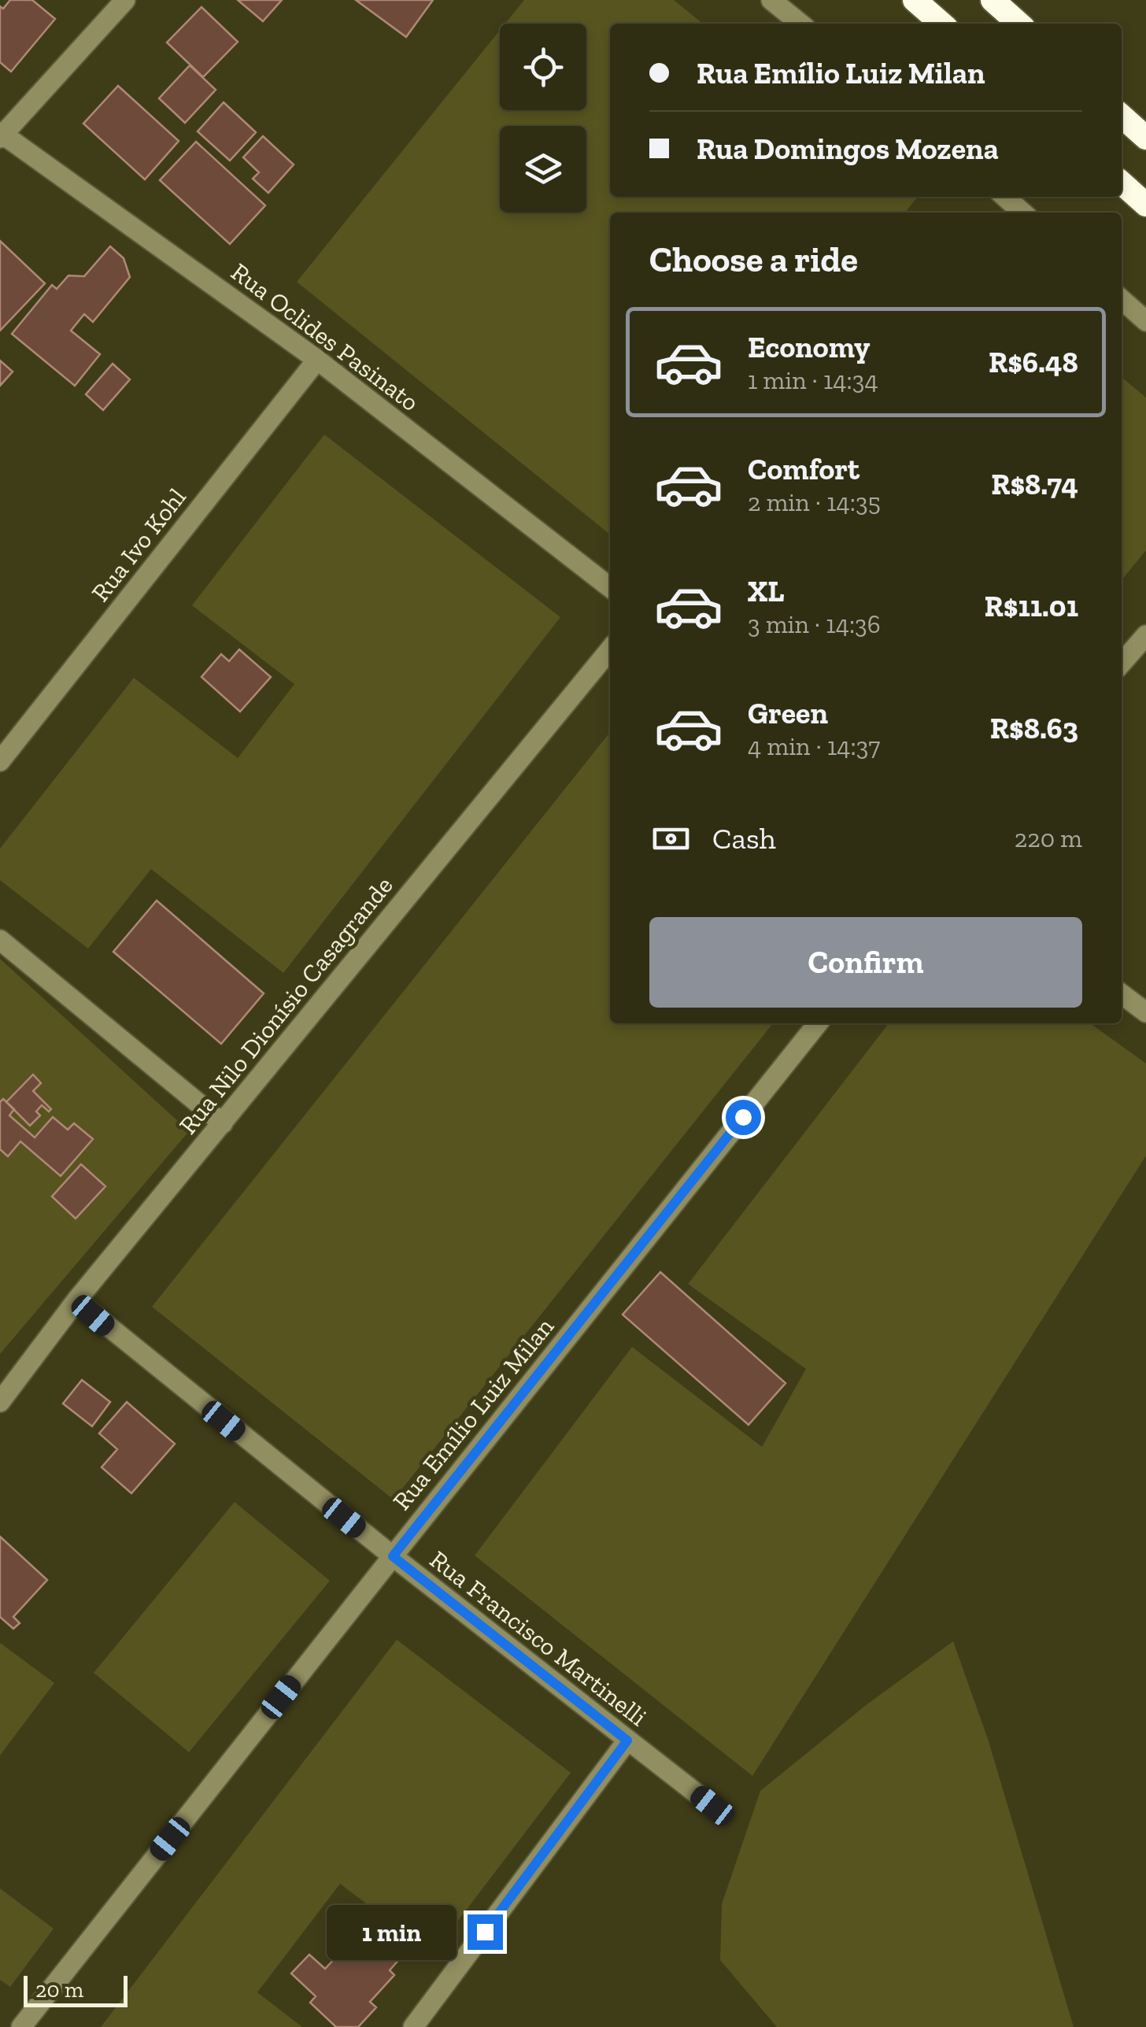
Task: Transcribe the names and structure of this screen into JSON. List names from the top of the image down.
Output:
{
  "streets": {
    "street": [
      "Rua Oclides Pasinato",
      "Rua Ivo Kohl",
      "Rua Nilo Dionísio Casagrande",
      "Rua Emílio Luiz Milan",
      "Rua Francisco Martinelli"
    ]
  },
  "crossings": [
    ["Rua Oclides Pasinato", "Rua Ivo Kohl"],
    ["Rua Nilo Dionísio Casagrande", "Rua Francisco Martinelli"],
    ["Rua Emílio Luiz Milan", "Rua Francisco Martinelli"]
  ],
  "scale_bar": "20 m",
  "page": {
    "banner": ["Rua Emílio Luiz Milan", "Rua Domingos Mozena"],
    "heading": "Choose a ride",
    "list": [
      {
        "name": "Economy",
        "note": "1 min · 14:34",
        "value": "R$6.48"
      },
      {
        "name": "Comfort",
        "note": "2 min · 14:35",
        "value": "R$8.74"
      },
      {
        "name": "XL",
        "note": "3 min · 14:36",
        "value": "R$11.01"
      },
      {
        "name": "Green",
        "note": "4 min · 14:37",
        "value": "R$8.63"
      }
    ],
    "pay": ["Cash", "220 m"],
    "buttons": "Confirm",
    "bubble": "1 min",
    "scale": "20 m"
  }
}
